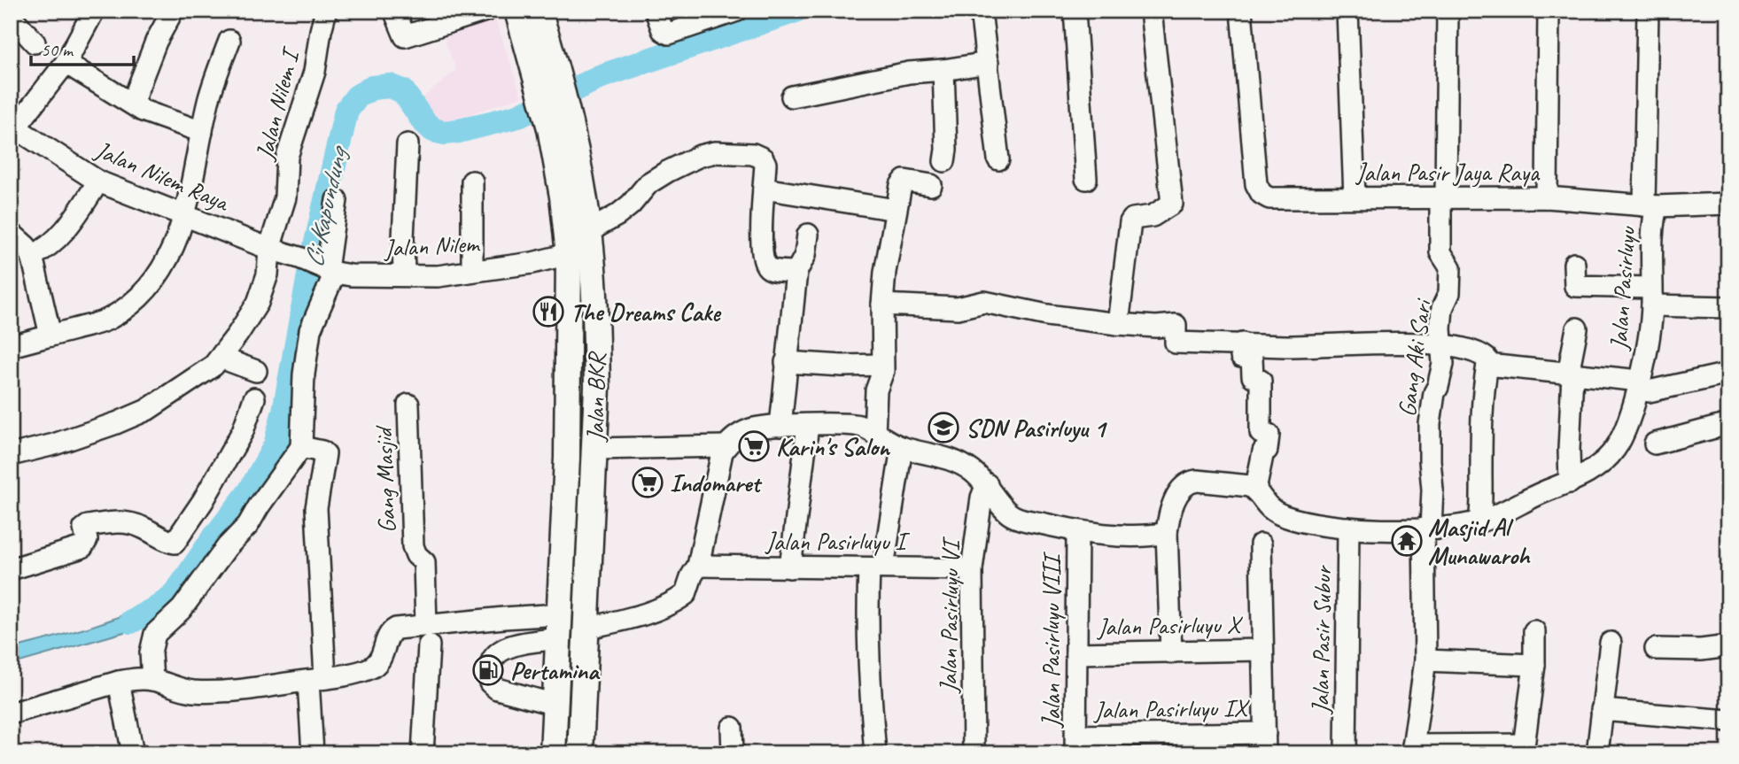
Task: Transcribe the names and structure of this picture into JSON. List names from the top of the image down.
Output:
{
  "streets": {
    "main road": ["Jalan BKR"],
    "street": [
      "Jalan Nilem I",
      "Jalan Pasir Jaya Raya",
      "Jalan Nilem Raya",
      "Jalan Nilem",
      "Jalan Pasirluyu",
      "Gang Aki Sari",
      "Gang Masjid",
      "Jalan Pasirluyu I",
      "Jalan Pasirluyu VI",
      "Jalan Pasirluyu X",
      "Jalan Pasir Subur",
      "Jalan Pasirluyu VIII",
      "Jalan Pasirluyu IX"
    ]
  },
  "crossings": [
    ["Jalan Nilem I", "Jalan Nilem Raya"],
    ["Jalan Pasir Jaya Raya", "Jalan Pasirluyu"],
    ["Jalan Pasir Jaya Raya", "Gang Aki Sari"],
    ["Jalan Nilem Raya", "Jalan Nilem"],
    ["Jalan Nilem", "Jalan BKR"],
    ["Jalan Pasirluyu", "Gang Aki Sari"],
    ["Jalan Pasirluyu", "Jalan Pasir Subur"],
    ["Jalan Pasirluyu I", "Jalan Pasirluyu VI"],
    ["Jalan Pasirluyu X", "Jalan Pasirluyu VIII"],
    ["Jalan Pasirluyu VIII", "Jalan Pasirluyu IX"]
  ],
  "water": ["Ci Kapundung"],
  "places": {
    "restaurant": ["The Dreams Cake"],
    "school or university": ["SDN Pasirluyu 1"],
    "supermarket": ["Karin's Salon", "Indomaret"],
    "temple": ["Masjid Al Munawaroh"],
    "fuel station": ["Pertamina"]
  },
  "scale_bar": "50 m"
}
